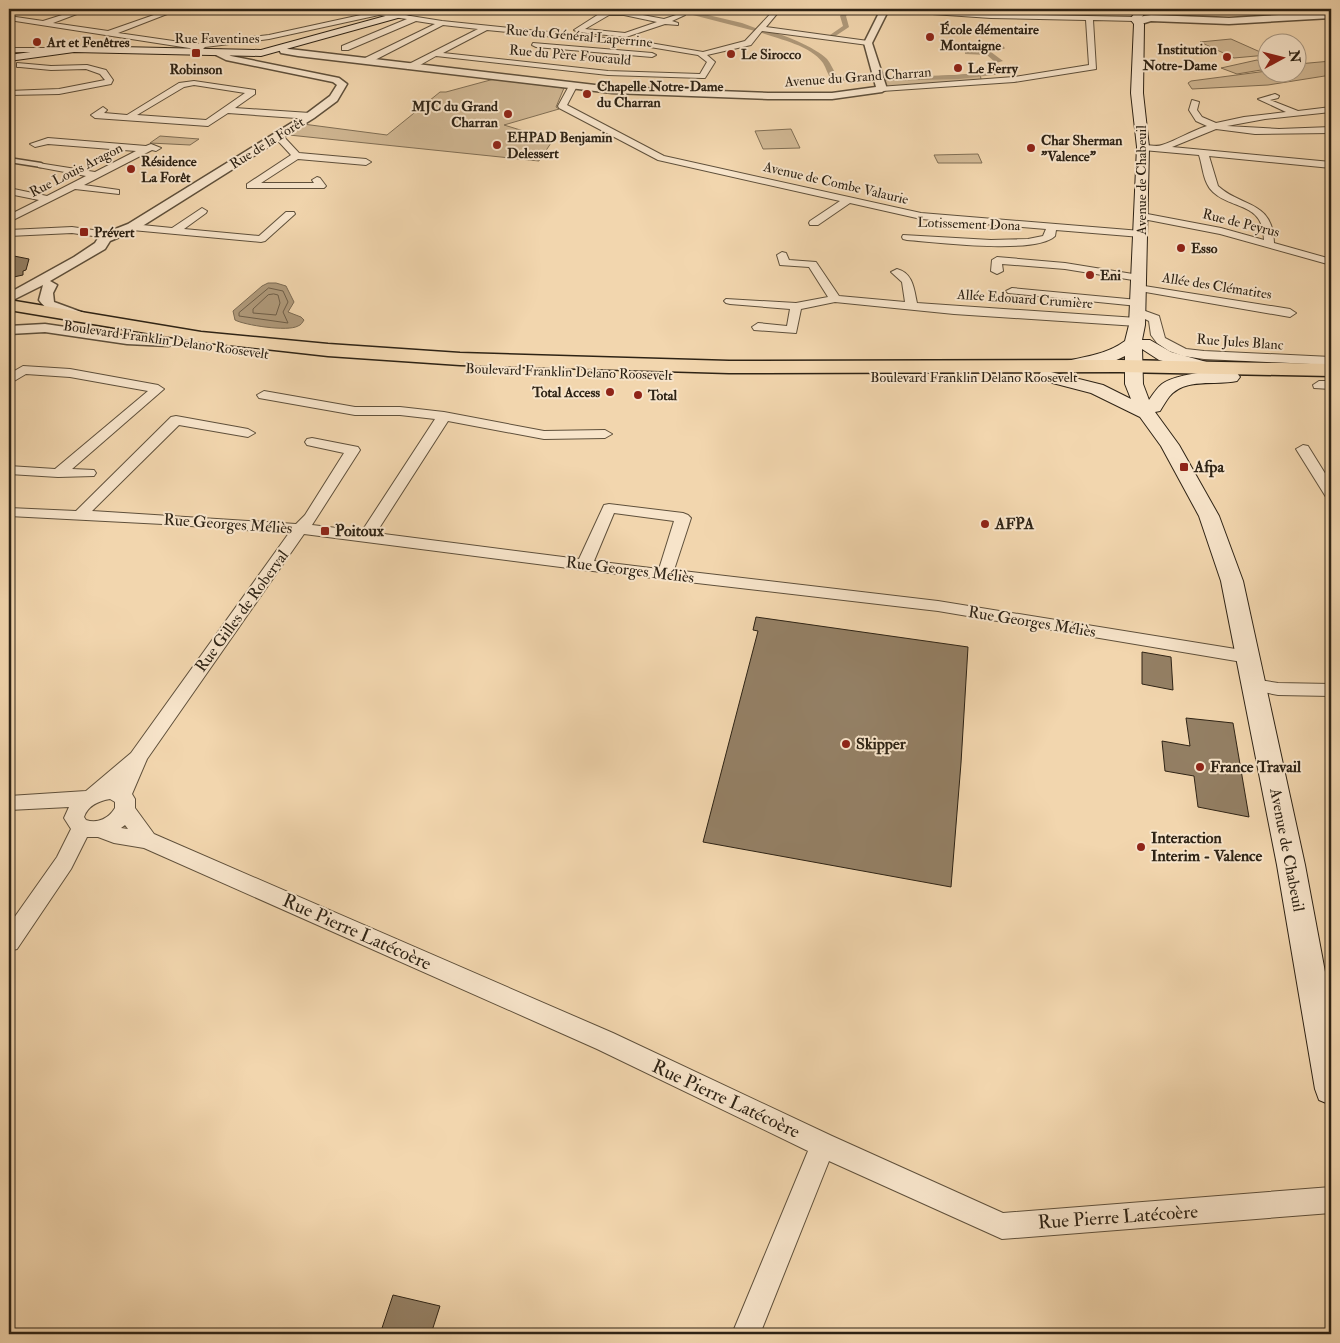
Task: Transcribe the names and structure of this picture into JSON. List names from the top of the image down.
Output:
{
  "streets": {
    "main road": ["Rue Faventines", "Avenue de Chabeuil", "Boulevard Franklin Delano Roosevelt"],
    "street": [
      "Rue du Général Laperrine",
      "Rue du Père Foucauld",
      "Avenue du Grand Charran",
      "Rue de la Forêt",
      "Rue Louis Aragon",
      "Avenue de Combe Valaurie",
      "Rue de Peyrus",
      "Lotissement Dona",
      "Allée des Clématites",
      "Allée Edouard Crumière",
      "Rue Jules Blanc",
      "Rue Georges Méliès",
      "Rue Gilles de Roberval",
      "Rue Pierre Latécoère"
    ]
  },
  "crossings": [
    ["Rue Faventines", "Rue de la Forêt"],
    ["Avenue du Grand Charran", "Avenue de Combe Valaurie"],
    ["Rue de la Forêt", "Boulevard Franklin Delano Roosevelt"],
    ["Avenue de Chabeuil", "Avenue de Combe Valaurie"],
    ["Avenue de Chabeuil", "Rue de Peyrus"],
    ["Avenue de Chabeuil", "Allée des Clématites"],
    ["Avenue de Chabeuil", "Allée Edouard Crumière"],
    ["Avenue de Chabeuil", "Boulevard Franklin Delano Roosevelt"],
    ["Avenue de Chabeuil", "Rue Jules Blanc"],
    ["Avenue de Chabeuil", "Rue Georges Méliès"],
    ["Avenue de Combe Valaurie", "Lotissement Dona"],
    ["Allée Edouard Crumière", "Rue Jules Blanc"],
    ["Rue Georges Méliès", "Rue Gilles de Roberval"],
    ["Rue Gilles de Roberval", "Rue Pierre Latécoère"]
  ],
  "places": {
    "other": [
      "École élémentaire Montaigne",
      "Art et Fenêtres",
      "Le Sirocco",
      "Institution Notre-Dame",
      "Le Ferry",
      "Chapelle Notre-Dame du Charran",
      "MJC du Grand Charran",
      "EHPAD Benjamin Delessert",
      "Char Sherman \"Valence\"",
      "Résidence La Forêt",
      "Esso",
      "Eni",
      "Total Access",
      "Total",
      "AFPA",
      "Skipper",
      "France Travail",
      "Interaction Interim - Valence"
    ],
    "transit": [
      "Robinson",
      "Prévert",
      "Afpa",
      "Poitoux"
    ]
  },
  "north": "right"
}
